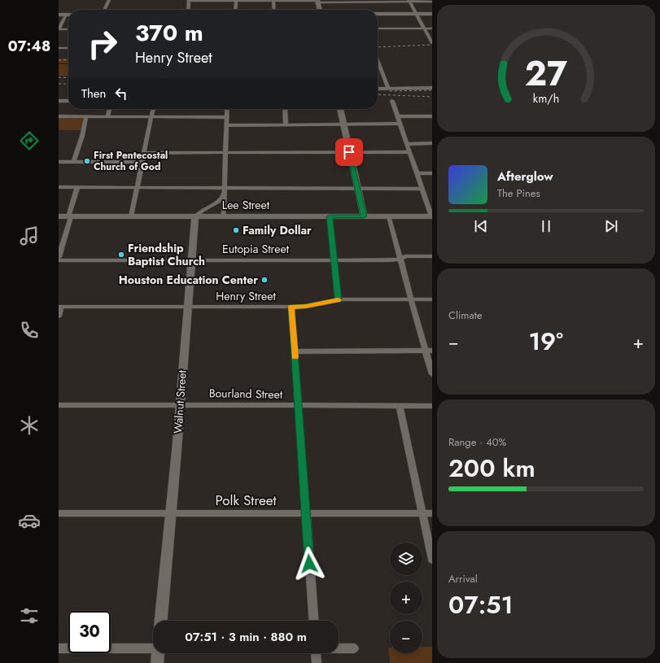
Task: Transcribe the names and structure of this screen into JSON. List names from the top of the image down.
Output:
{
  "streets": {
    "street": [
      "Lee Street",
      "Eutopia Street",
      "Henry Street",
      "Bourland Street",
      "Walnut Street",
      "Polk Street"
    ]
  },
  "crossings": [
    ["Lee Street", "Walnut Street"],
    ["Eutopia Street", "Walnut Street"],
    ["Henry Street", "Walnut Street"],
    ["Bourland Street", "Walnut Street"],
    ["Walnut Street", "Polk Street"]
  ],
  "places": [
    "First Pentecostal Church of God",
    "Family Dollar",
    "Friendship Baptist Church",
    "Houston Education Center"
  ],
  "page": {
    "tabs": "07:48",
    "turn": ["370 m", "Henry Street"],
    "then": "Then",
    "song": ["Afterglow", "The Pines"],
    "tile": [
      "Climate",
      ["Range · 40%", "200 km"],
      ["Arrival", "07:51"]
    ],
    "heat": ["−", "19°", "+"],
    "map_buttons": ["+", "−"],
    "limit": "30",
    "trip": "07:51 · 3 min · 880 m",
    "gauge": ["27", "km/h"]
  }
}
